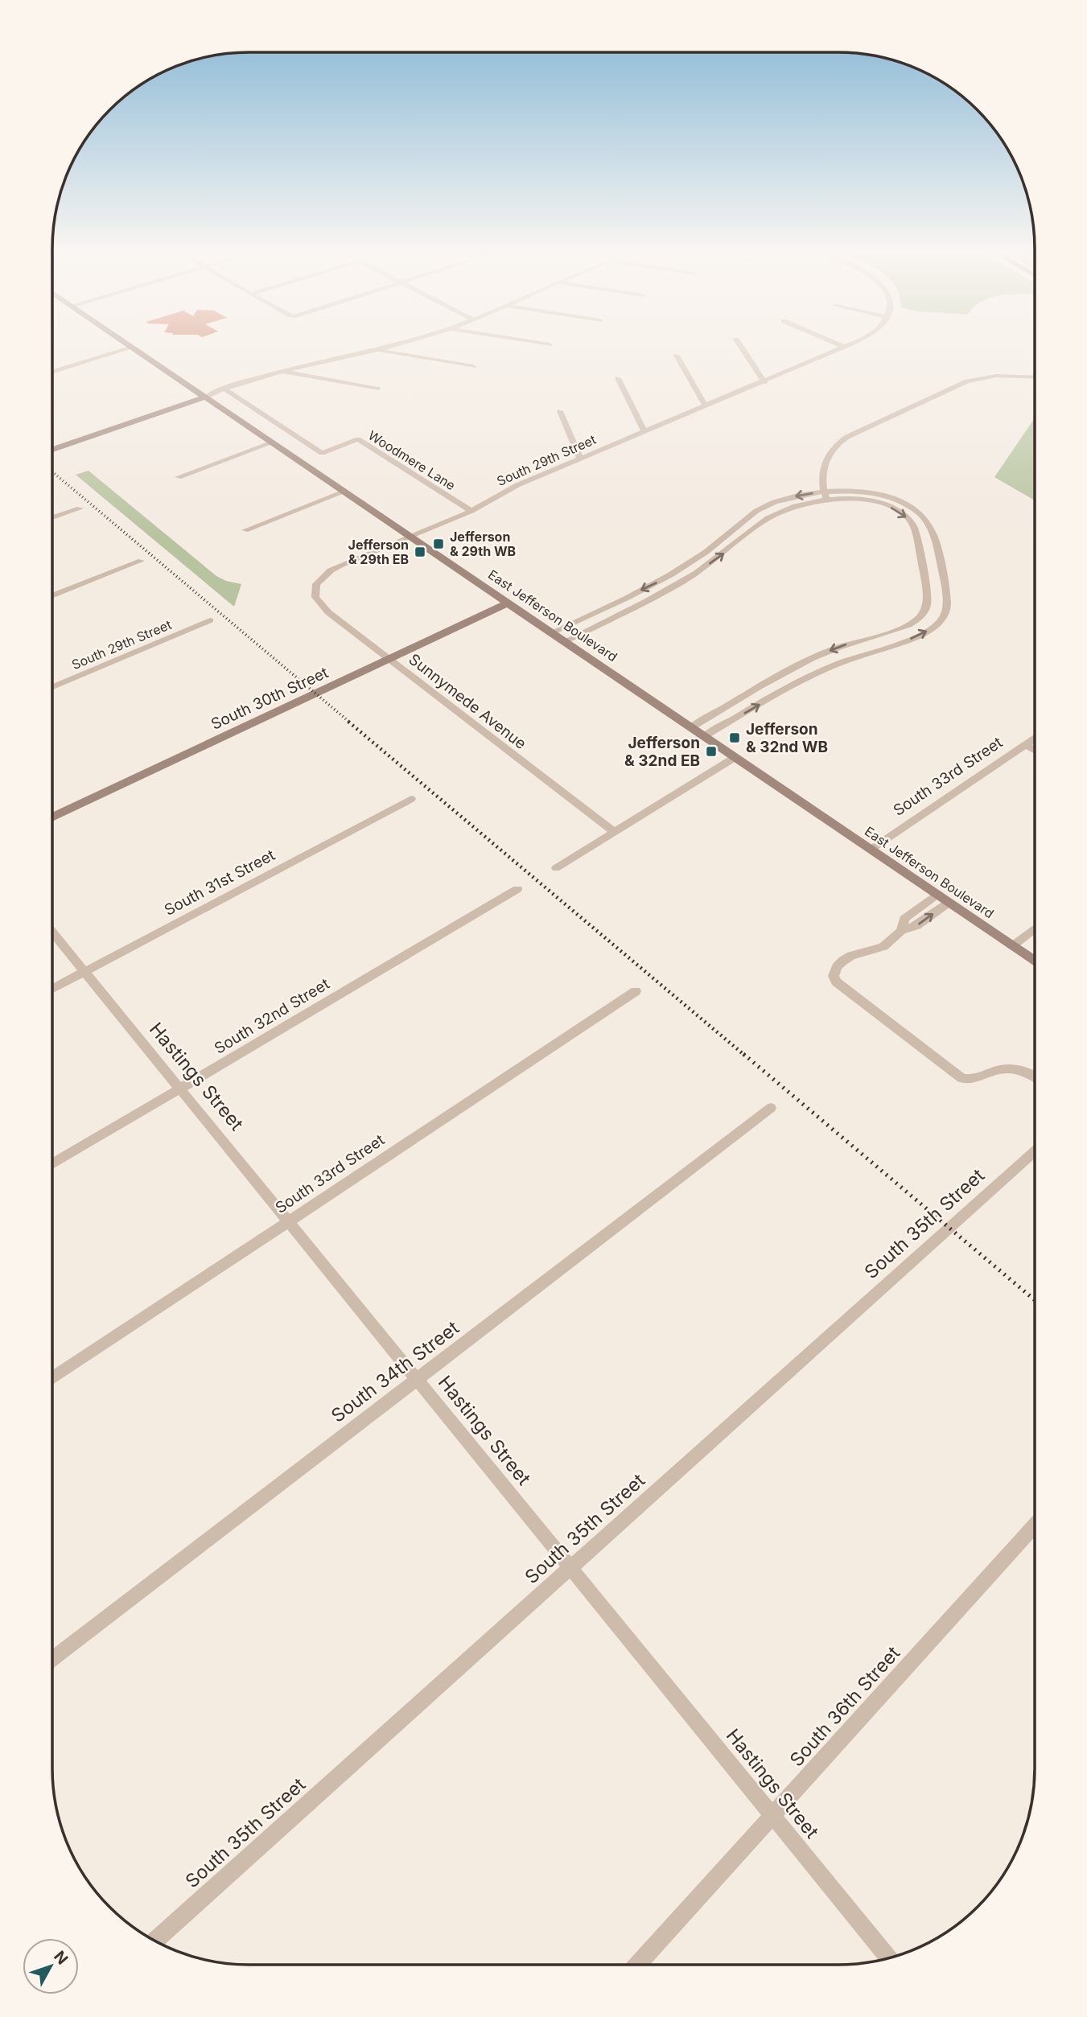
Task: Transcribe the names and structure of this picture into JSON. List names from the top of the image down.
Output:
{
  "streets": {
    "street": [
      "Woodmere Lane",
      "South 29th Street",
      "East Jefferson Boulevard",
      "South 30th Street",
      "Sunnymede Avenue",
      "South 33rd Street",
      "South 31st Street",
      "South 32nd Street",
      "Hastings Street",
      "South 35th Street",
      "South 34th Street",
      "South 36th Street"
    ]
  },
  "crossings": [
    ["Woodmere Lane", "South 29th Street"],
    ["South 29th Street", "East Jefferson Boulevard"],
    ["South 29th Street", "Sunnymede Avenue"],
    ["East Jefferson Boulevard", "South 30th Street"],
    ["East Jefferson Boulevard", "South 33rd Street"],
    ["South 30th Street", "Sunnymede Avenue"],
    ["South 33rd Street", "Hastings Street"],
    ["South 31st Street", "Hastings Street"],
    ["South 32nd Street", "Hastings Street"],
    ["Hastings Street", "South 35th Street"],
    ["Hastings Street", "South 34th Street"],
    ["Hastings Street", "South 36th Street"]
  ],
  "places": {
    "transit": [
      "Jefferson & 29th WB",
      "Jefferson & 29th EB",
      "Jefferson & 32nd WB",
      "Jefferson & 32nd EB"
    ]
  },
  "north": "top right"
}
